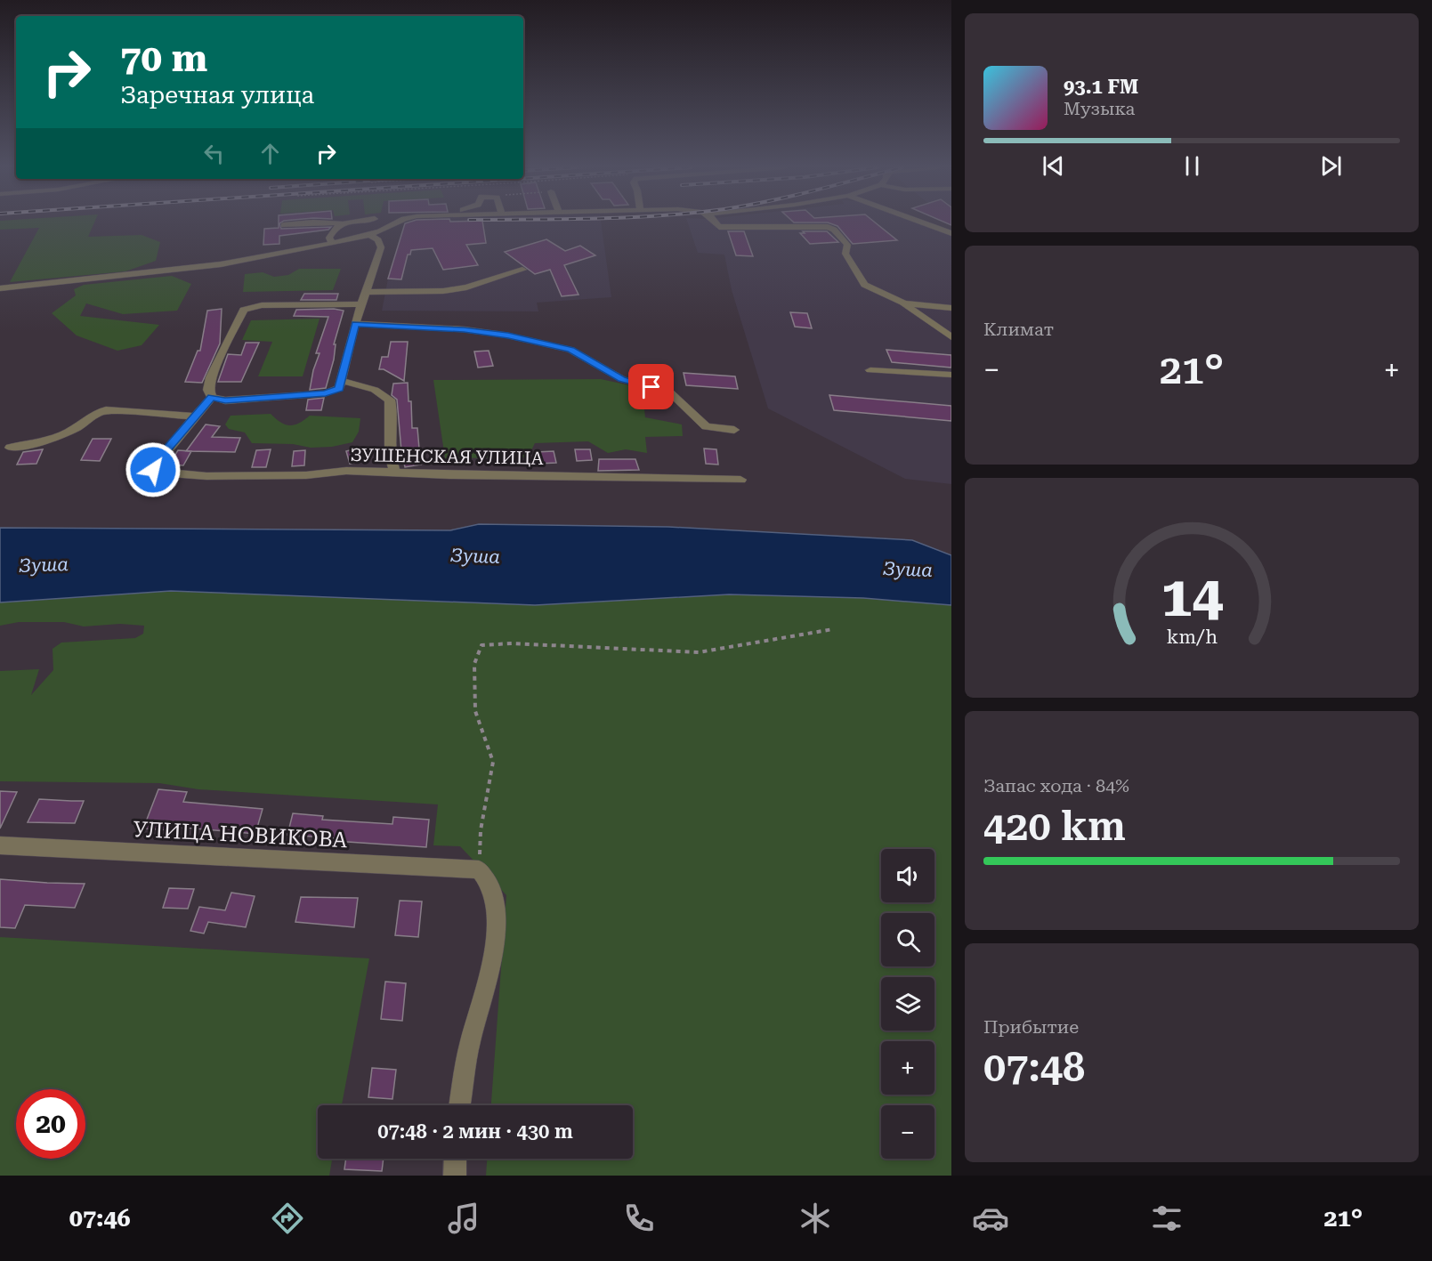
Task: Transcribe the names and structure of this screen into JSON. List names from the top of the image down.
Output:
{
  "streets": {
    "street": ["ЗУШЕНСКАЯ УЛИЦА", "УЛИЦА НОВИКОВА"]
  },
  "water": ["Зуша"],
  "page": {
    "turn": ["70 m", "Заречная улица"],
    "song": ["93.1 FM", "Музыка"],
    "tile": [
      "Климат",
      ["Запас хода · 84%", "420 km"],
      ["Прибытие", "07:48"]
    ],
    "heat": ["−", "21°", "+"],
    "map_buttons": ["+", "−"],
    "limit": "20",
    "trip": "07:48 · 2 мин · 430 m",
    "tabs": ["07:46", "21°"],
    "gauge": ["14", "km/h"]
  }
}
